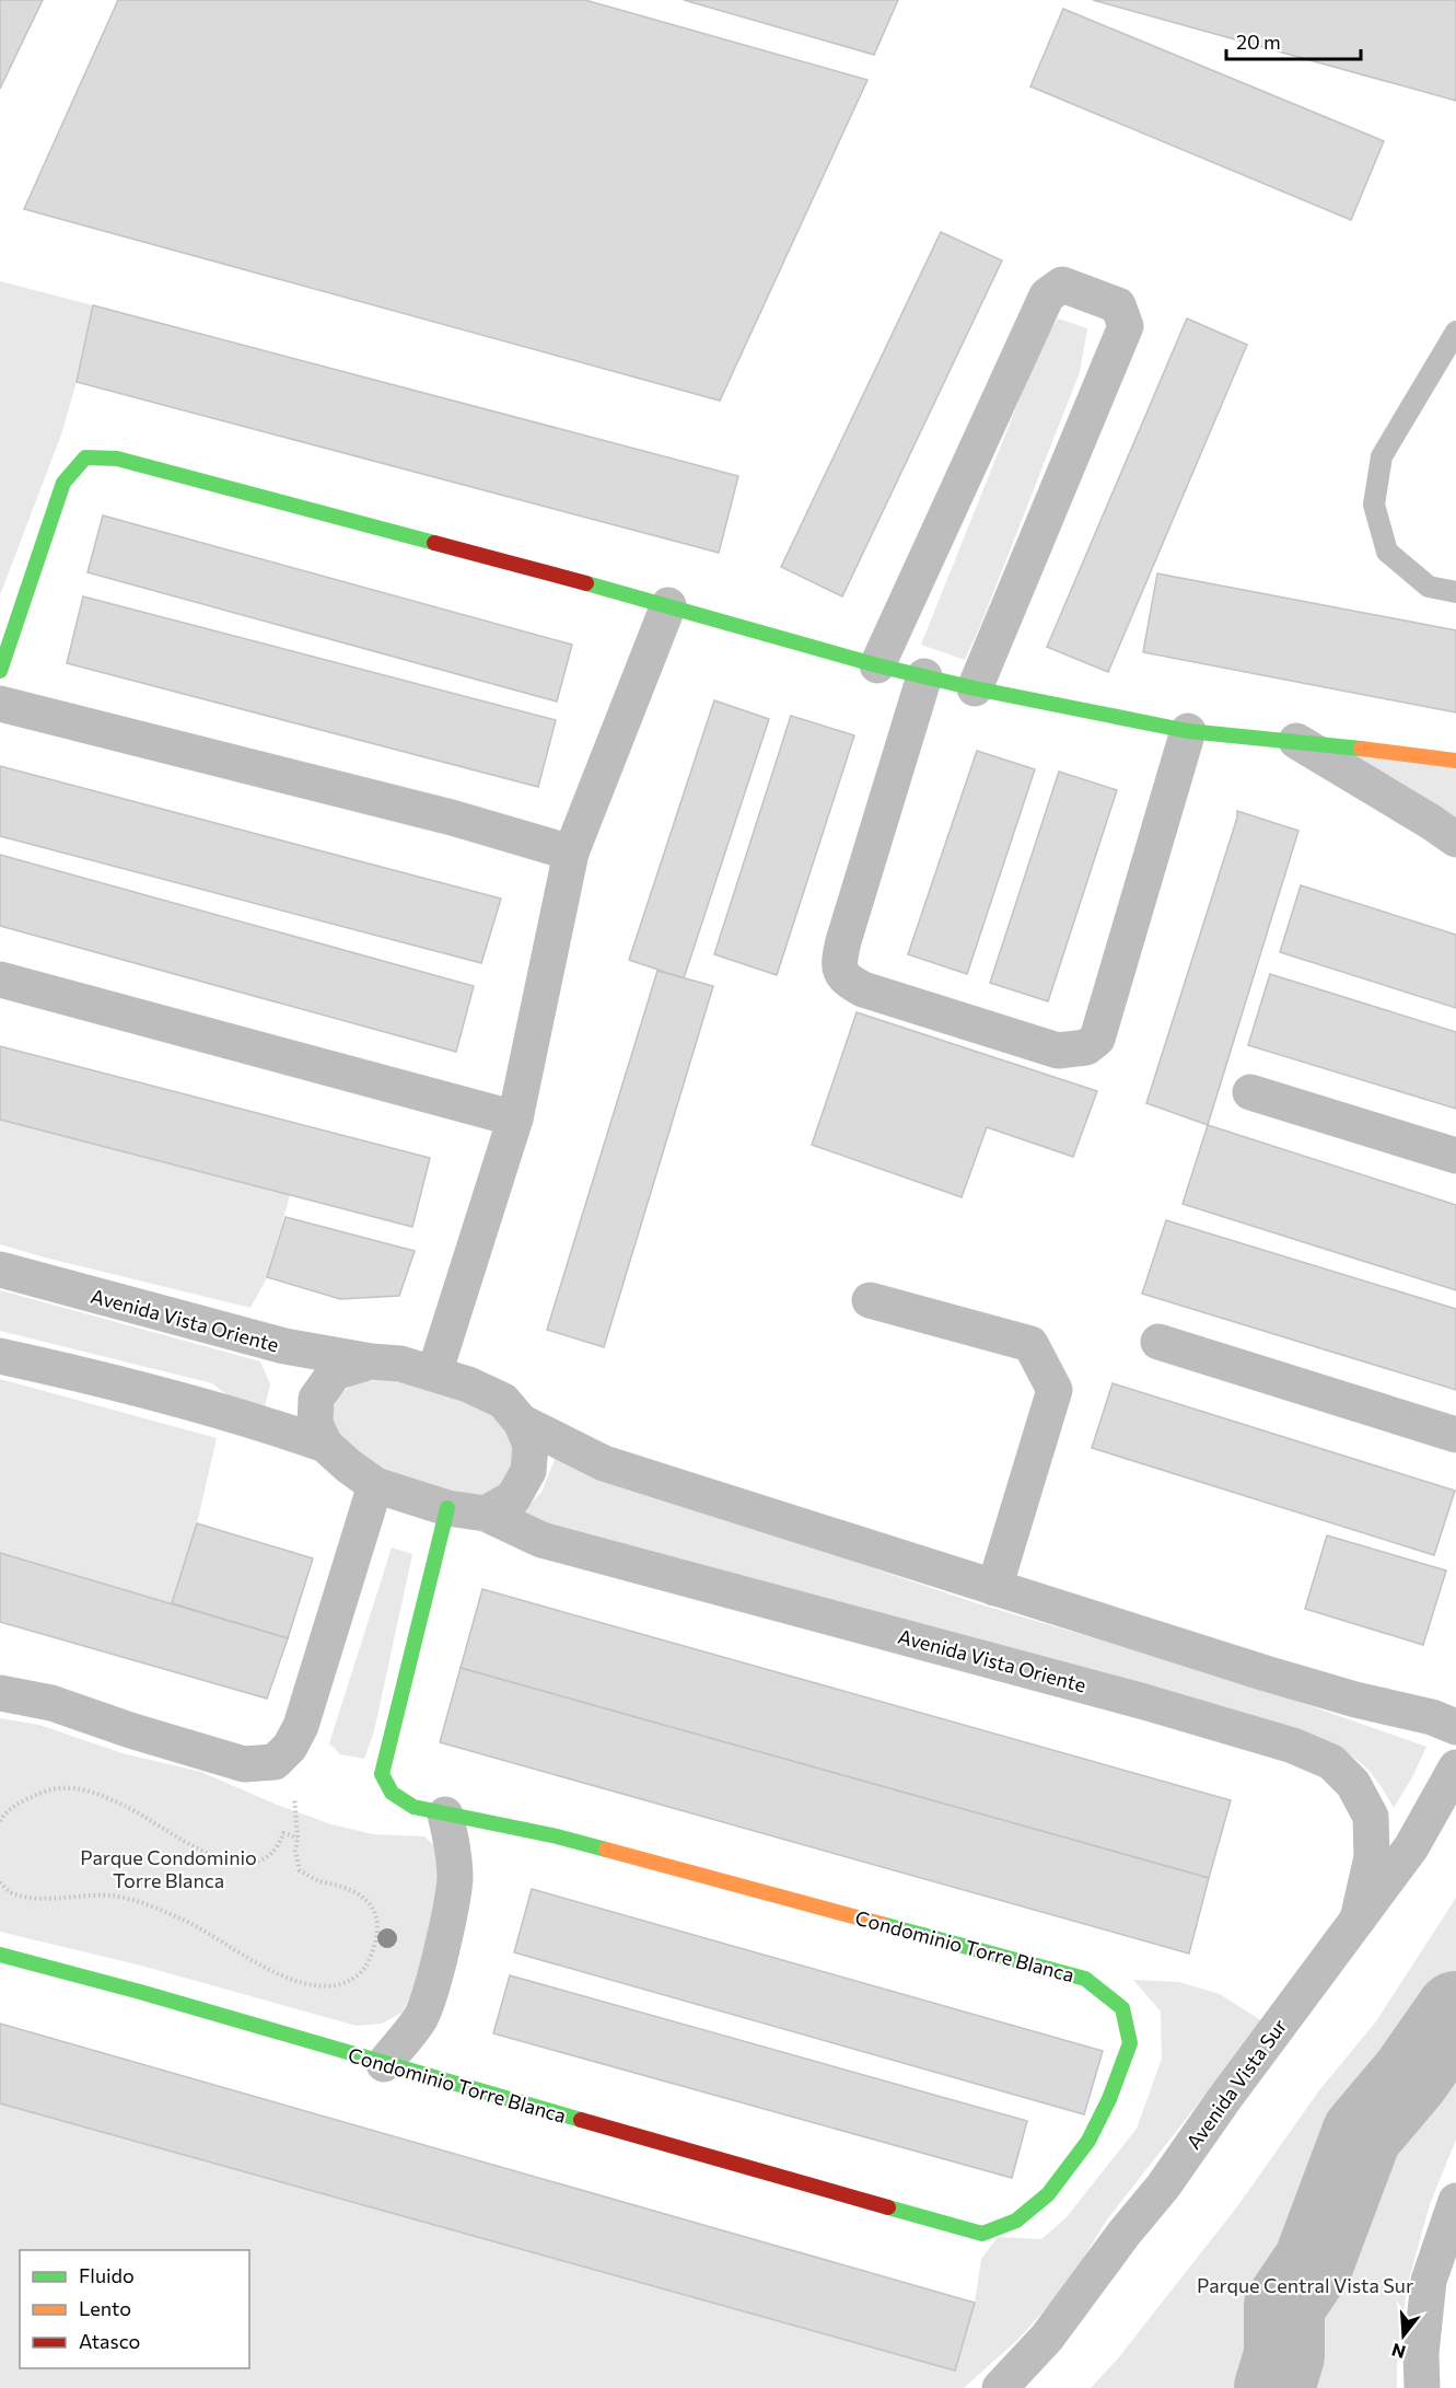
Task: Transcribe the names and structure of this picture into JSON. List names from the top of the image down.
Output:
{
  "streets": {
    "street": ["Avenida Vista Oriente", "Condominio Torre Blanca", "Avenida Vista Sur"]
  },
  "crossings": [
    ["Avenida Vista Oriente", "Condominio Torre Blanca"],
    ["Avenida Vista Oriente", "Avenida Vista Sur"]
  ],
  "parks": ["Parque Condominio Torre Blanca", "Parque Central Vista Sur"],
  "legend": ["Fluido", "Lento", "Atasco"],
  "scale_bar": "20 m",
  "north": "bottom"
}
